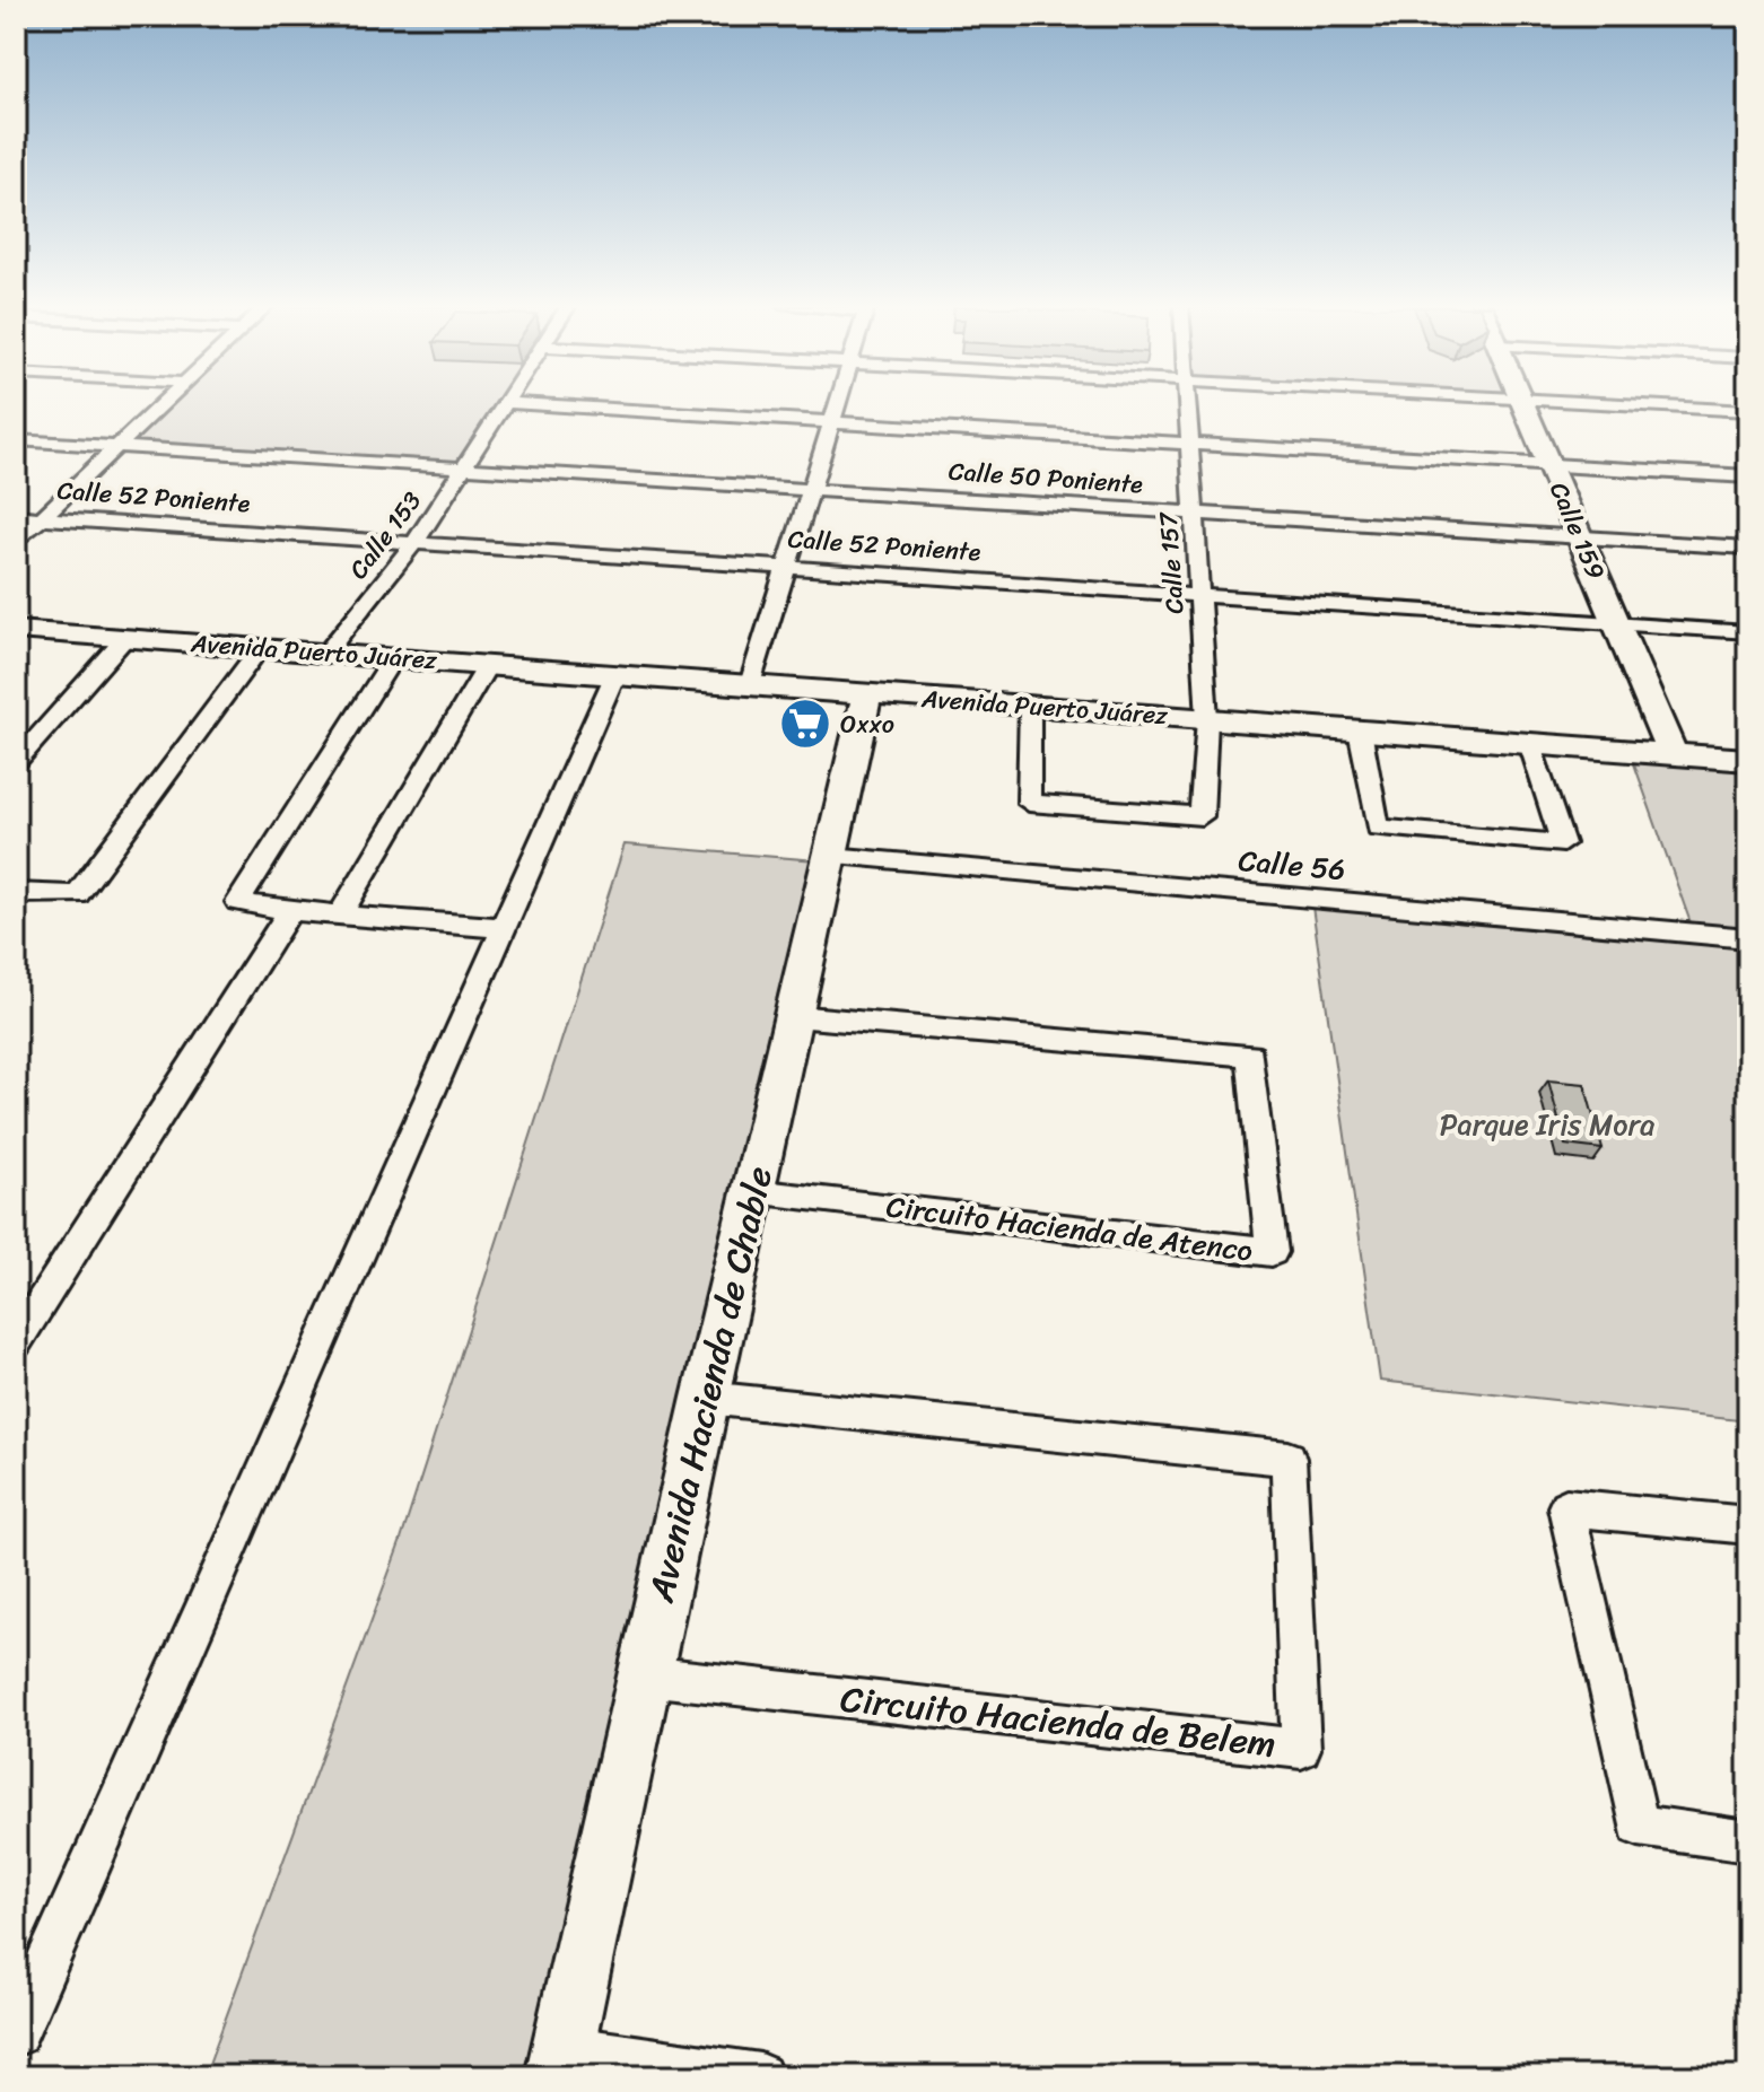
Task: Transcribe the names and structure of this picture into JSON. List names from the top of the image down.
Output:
{
  "streets": {
    "street": [
      "Calle 50 Poniente",
      "Calle 52 Poniente",
      "Calle 159",
      "Calle 153",
      "Calle 157",
      "Avenida Puerto Juárez",
      "Calle 56",
      "Circuito Hacienda de Atenco",
      "Avenida Hacienda de Chable",
      "Circuito Hacienda de Belem"
    ]
  },
  "crossings": [
    ["Calle 50 Poniente", "Calle 159"],
    ["Calle 50 Poniente", "Calle 153"],
    ["Calle 50 Poniente", "Calle 157"],
    ["Calle 52 Poniente", "Calle 159"],
    ["Calle 52 Poniente", "Calle 153"],
    ["Calle 52 Poniente", "Calle 157"],
    ["Calle 159", "Avenida Puerto Juárez"],
    ["Calle 153", "Avenida Puerto Juárez"],
    ["Calle 157", "Avenida Puerto Juárez"],
    ["Avenida Puerto Juárez", "Avenida Hacienda de Chable"],
    ["Calle 56", "Avenida Hacienda de Chable"],
    ["Circuito Hacienda de Atenco", "Avenida Hacienda de Chable"],
    ["Avenida Hacienda de Chable", "Circuito Hacienda de Belem"]
  ],
  "parks": ["Parque Iris Mora"],
  "places": {
    "supermarket": ["Oxxo"]
  }
}
